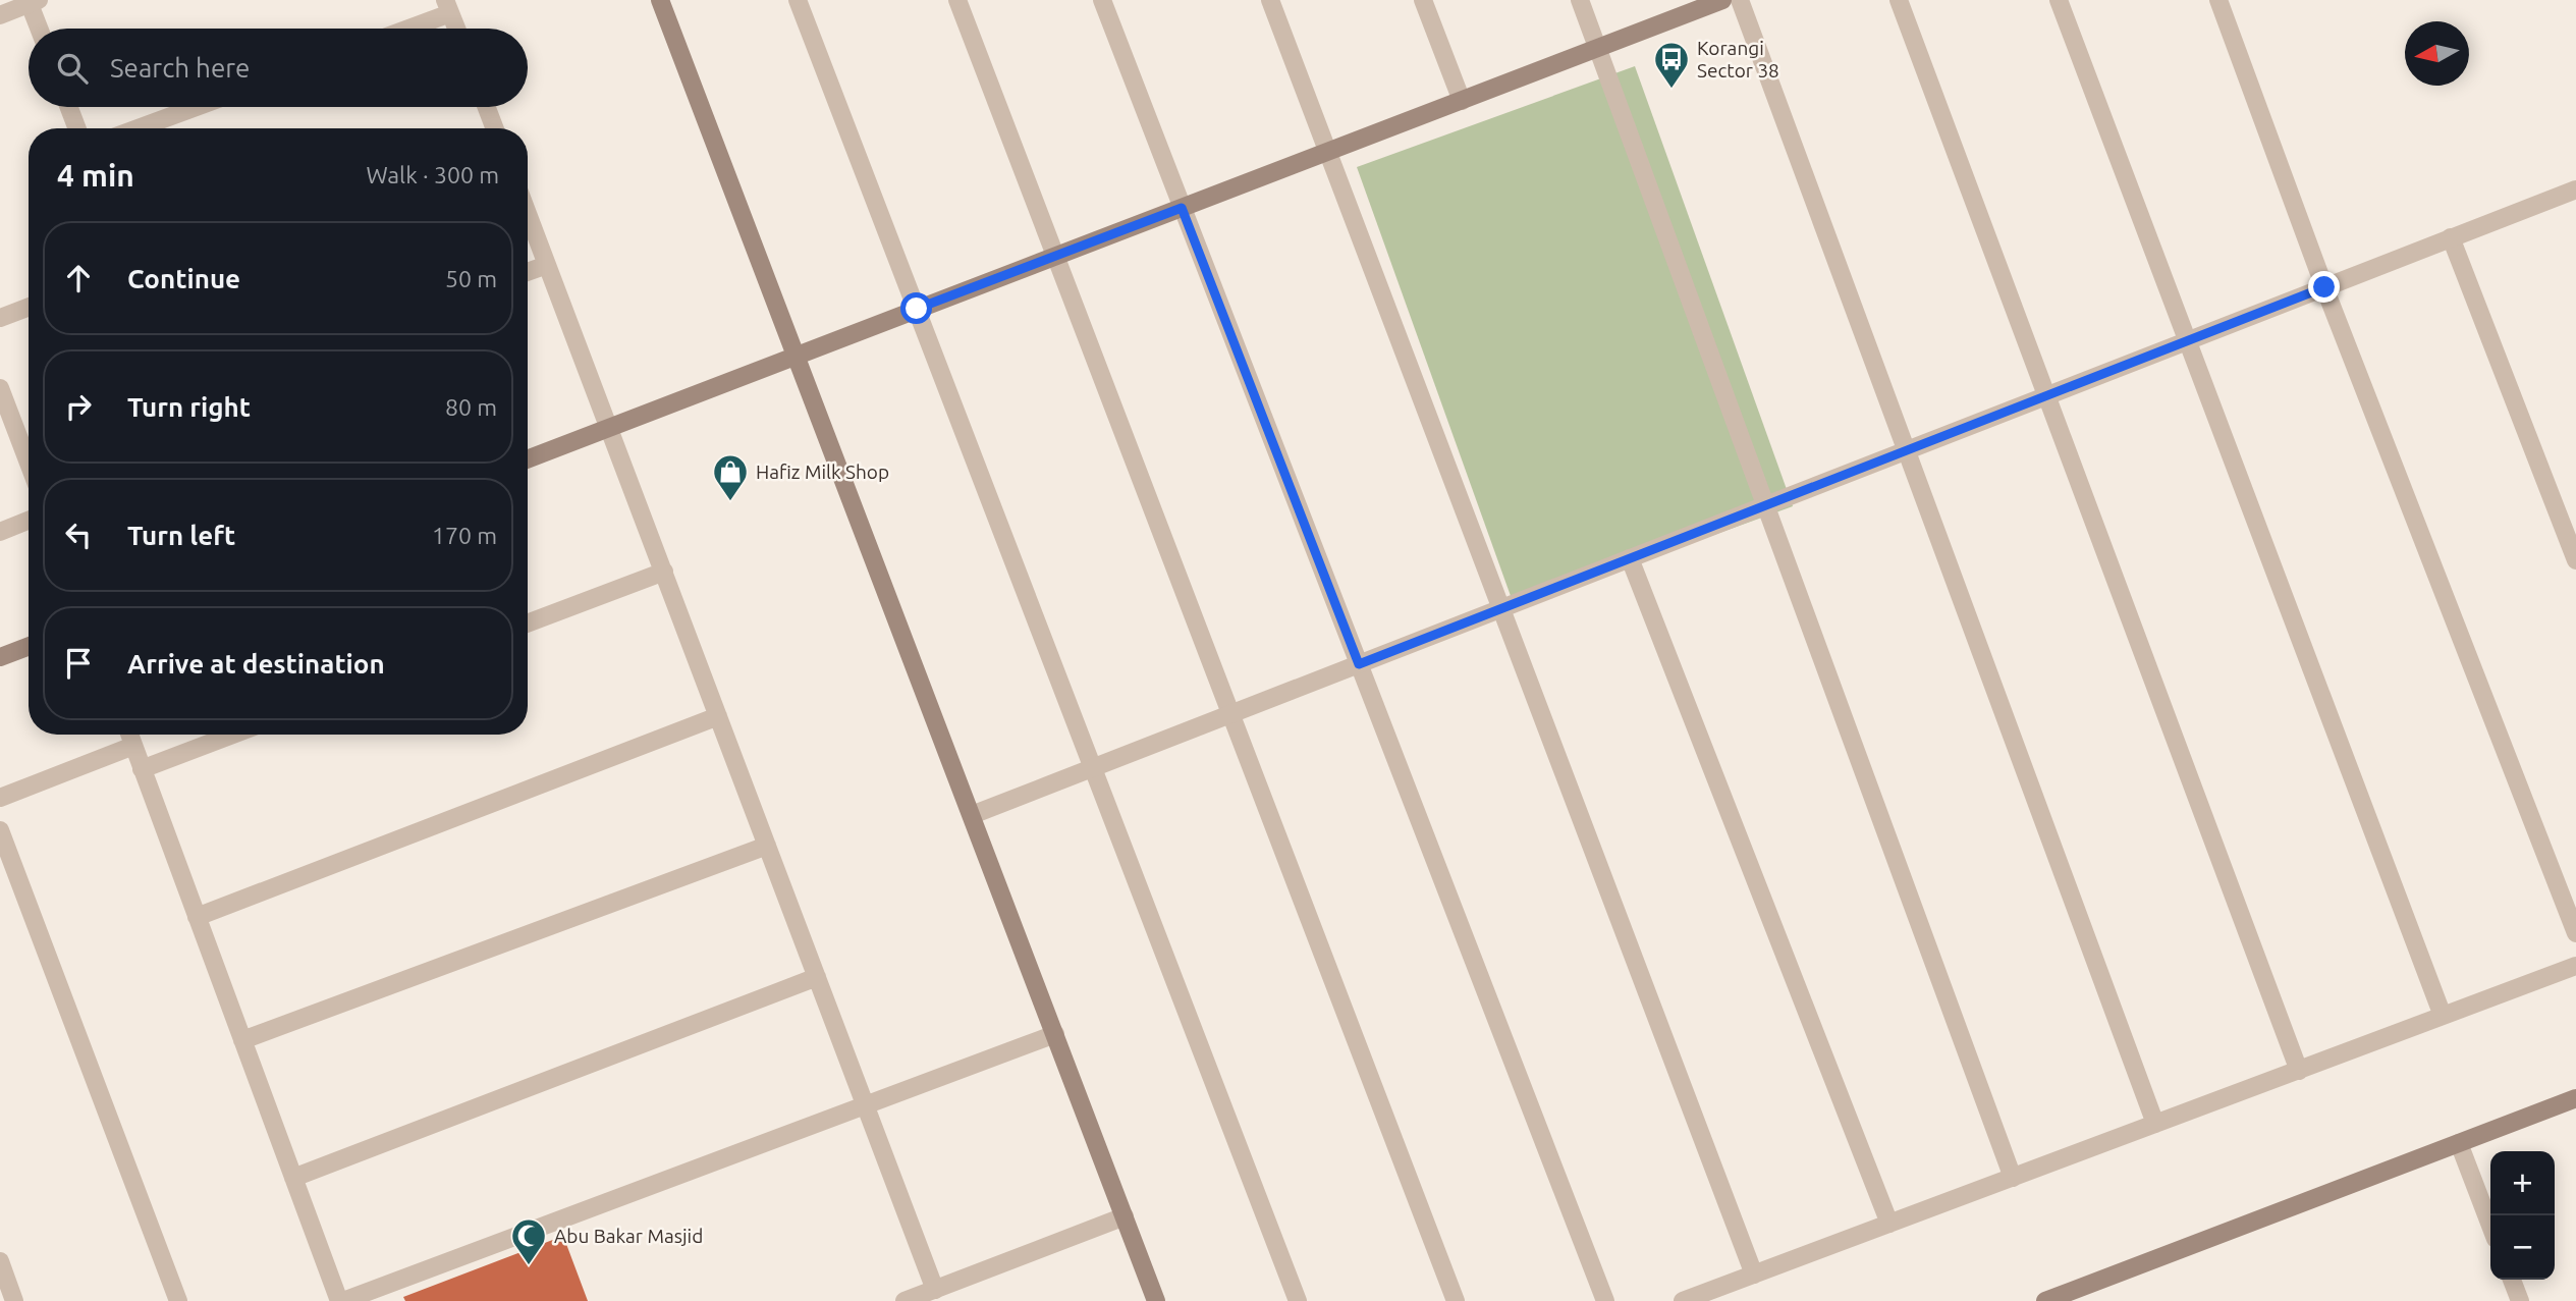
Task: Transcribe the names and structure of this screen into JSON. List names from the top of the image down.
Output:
{
  "places": {
    "bus stop": ["Korangi Sector 38"],
    "shop": ["Hafiz Milk Shop"],
    "mosque": ["Abu Bakar Masjid"]
  },
  "north": "left",
  "page": {
    "search": "Search here",
    "heading": ["4 min", "Walk · 300 m"],
    "list": [
      ["Continue", "50 m"],
      ["Turn right", "80 m"],
      ["Turn left", "170 m"],
      "Arrive at destination"
    ],
    "map_buttons": ["+", "−"]
  }
}
